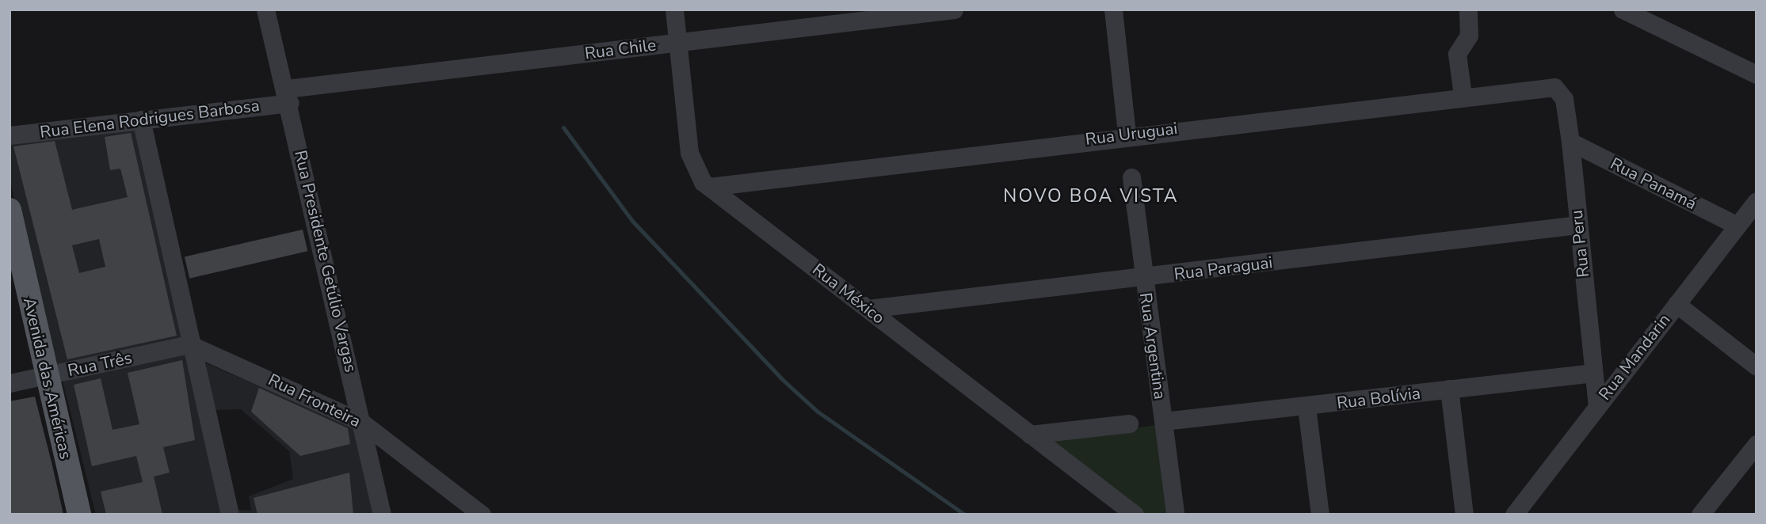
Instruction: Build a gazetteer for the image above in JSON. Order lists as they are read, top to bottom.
{
  "streets": {
    "main road": ["Avenida das Américas"],
    "street": [
      "Rua Chile",
      "Rua Elena Rodrigues Barbosa",
      "Rua Uruguai",
      "Rua Panamá",
      "Rua Peru",
      "Rua Presidente Getúlio Vargas",
      "Rua Paraguai",
      "Rua México",
      "Rua Argentina",
      "Rua Mandarin",
      "Rua Três",
      "Rua Bolívia",
      "Rua Fronteira"
    ]
  },
  "crossings": [
    ["Rua Chile", "Rua Elena Rodrigues Barbosa"],
    ["Rua Chile", "Rua Presidente Getúlio Vargas"],
    ["Rua Chile", "Rua México"],
    ["Rua Elena Rodrigues Barbosa", "Rua Presidente Getúlio Vargas"],
    ["Rua Uruguai", "Rua Peru"],
    ["Rua Uruguai", "Rua México"],
    ["Rua Panamá", "Rua Peru"],
    ["Rua Panamá", "Rua Mandarin"],
    ["Rua Peru", "Rua Paraguai"],
    ["Rua Peru", "Rua Mandarin"],
    ["Rua Peru", "Rua Bolívia"],
    ["Rua Presidente Getúlio Vargas", "Rua Fronteira"],
    ["Rua Paraguai", "Rua México"],
    ["Rua Paraguai", "Rua Argentina"],
    ["Rua Argentina", "Rua Bolívia"],
    ["Rua Três", "Avenida das Américas"],
    ["Rua Três", "Rua Fronteira"]
  ],
  "districts": ["NOVO BOA VISTA"]
}
